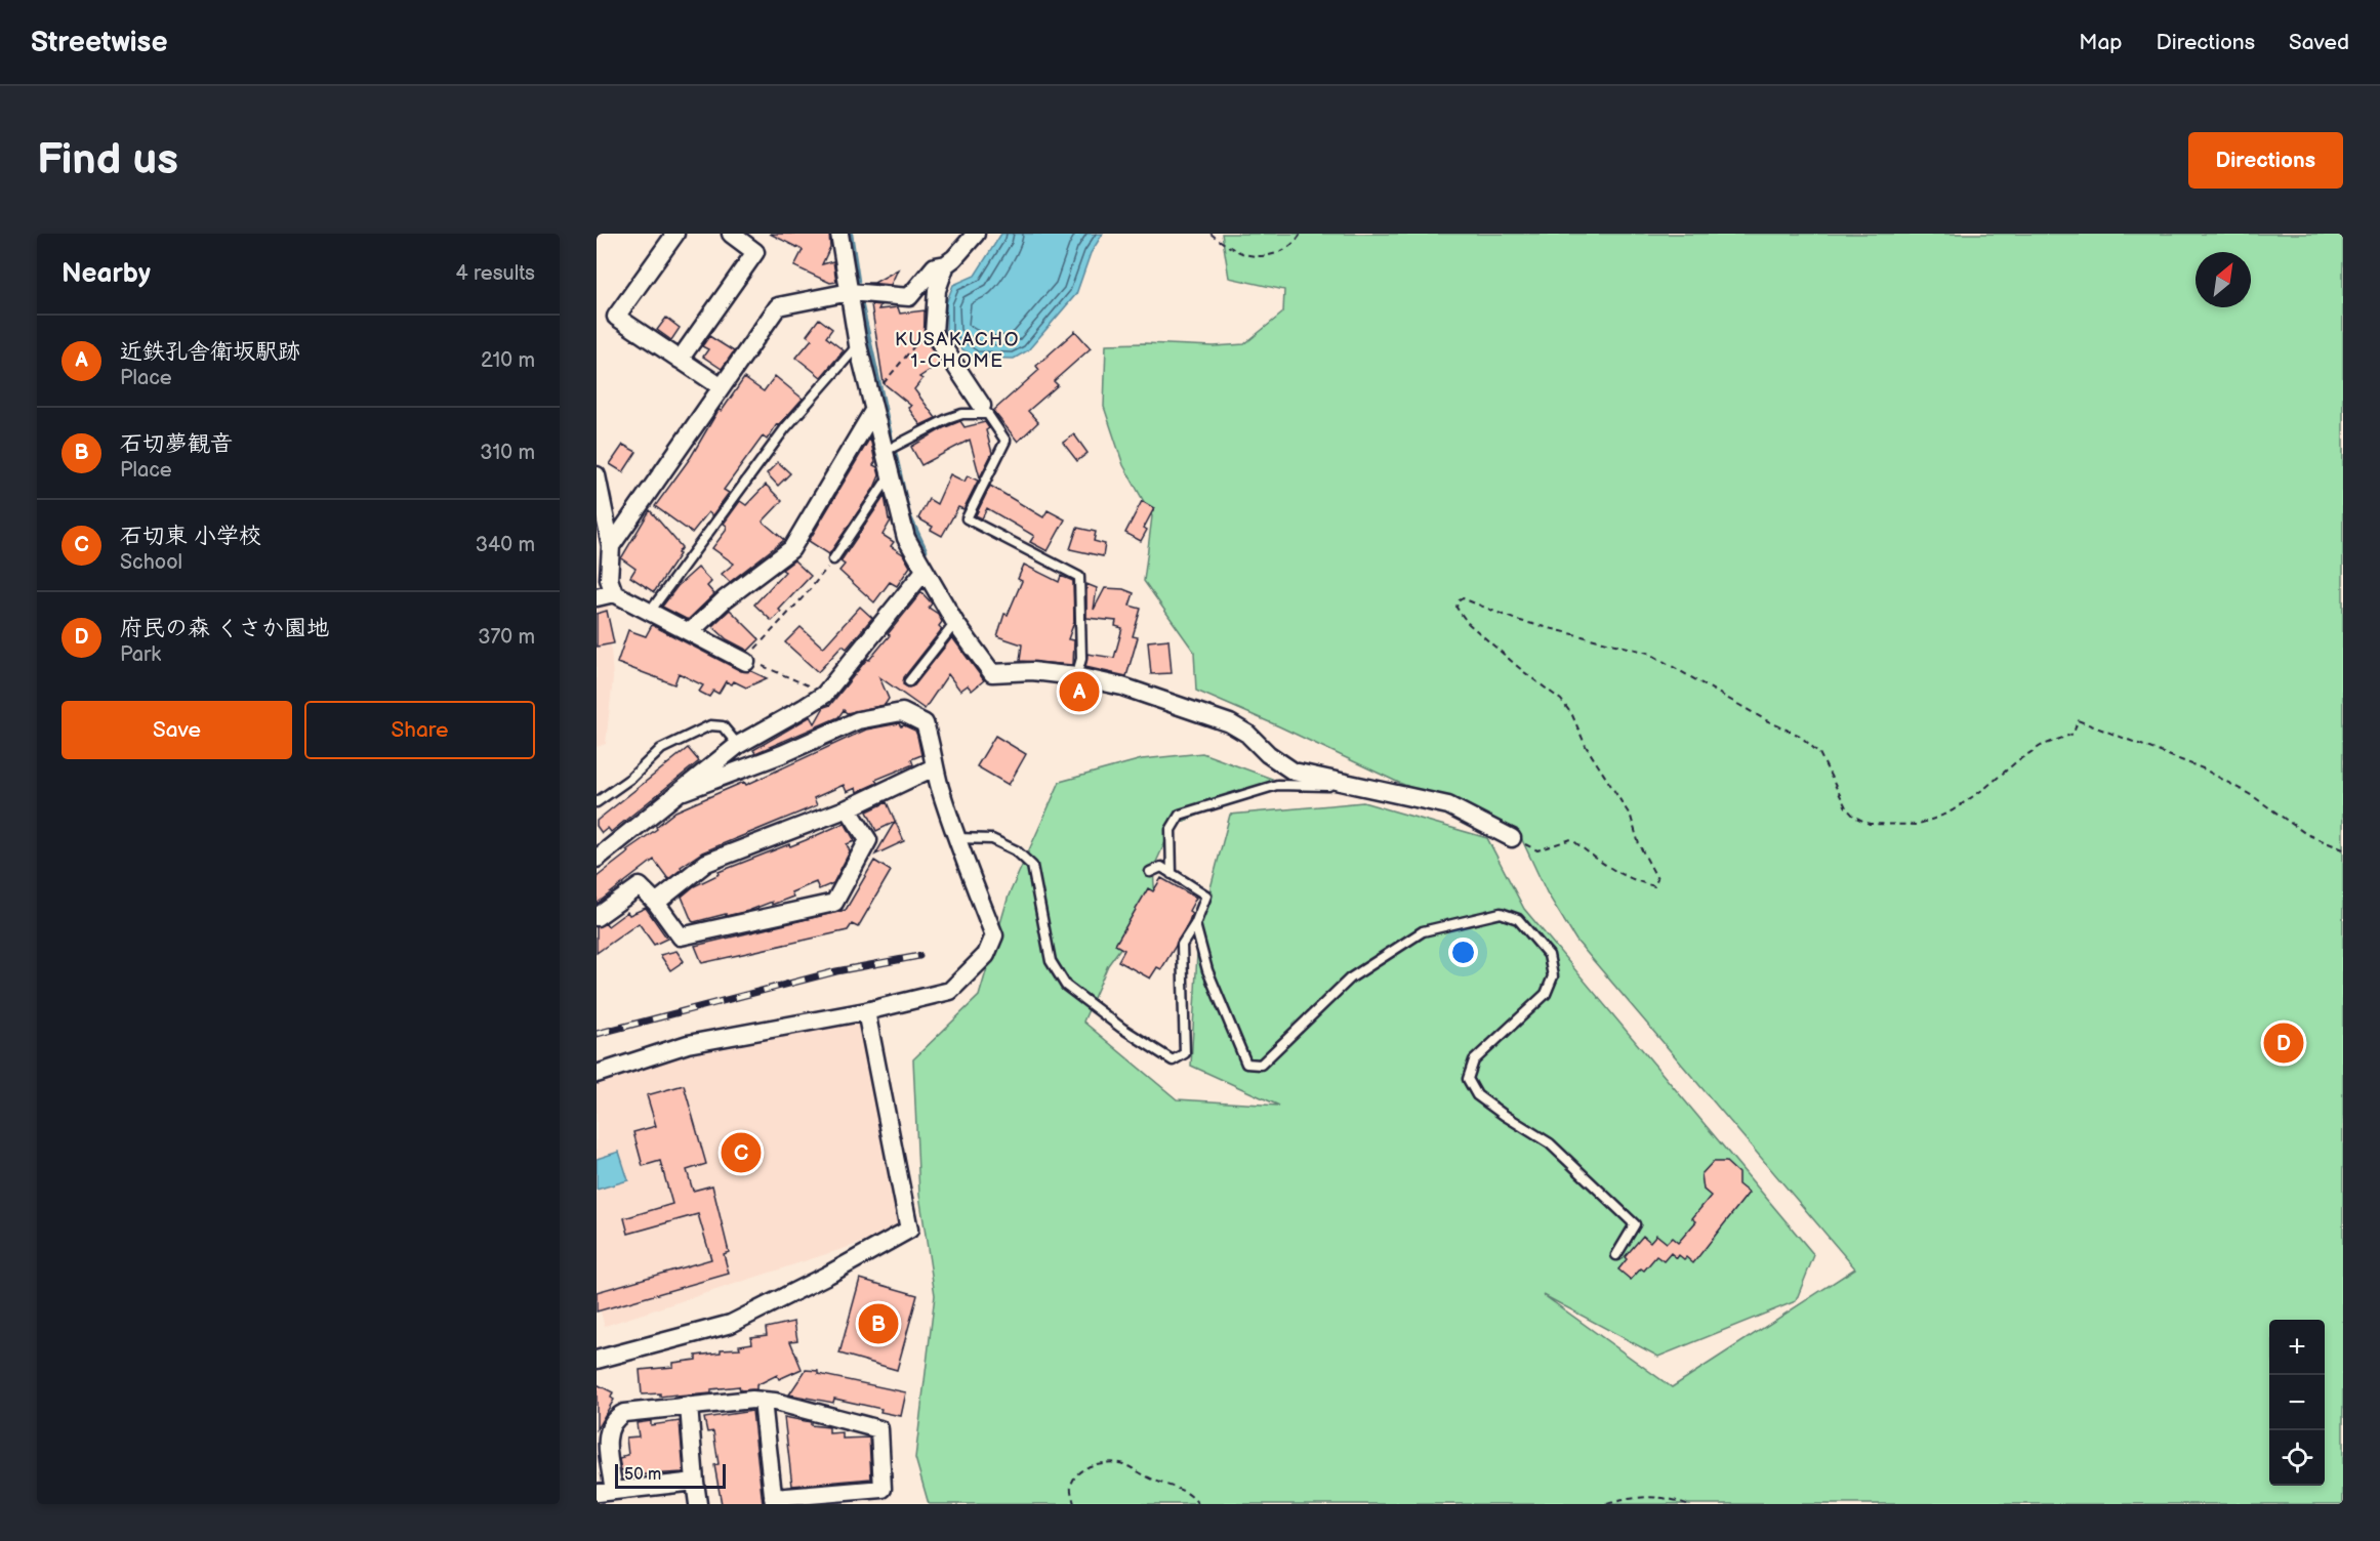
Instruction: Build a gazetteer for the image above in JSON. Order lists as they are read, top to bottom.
{
  "districts": ["KUSAKACHO 1-CHOME"],
  "scale_bar": "50 m",
  "north": "top right",
  "page": {
    "header": "Streetwise",
    "nav": ["Map", "Directions", "Saved"],
    "buttons": [
      "Directions",
      ["Save", "Share"]
    ],
    "title": "Find us",
    "heading": ["Nearby", "4 results"],
    "list": [
      {
        "mark": "A",
        "name": "近鉄孔舎衛坂駅跡",
        "note": "Place",
        "value": "210 m"
      },
      {
        "mark": "B",
        "name": "石切夢観音",
        "note": "Place",
        "value": "310 m"
      },
      {
        "mark": "C",
        "name": "石切東 小学校",
        "note": "School",
        "value": "340 m"
      },
      {
        "mark": "D",
        "name": "府民の森 くさか園地",
        "note": "Park",
        "value": "370 m"
      }
    ],
    "pins": [
      "A",
      "D",
      "C",
      "B"
    ],
    "map_buttons": ["+", "−"],
    "scale": "50 m"
  }
}
